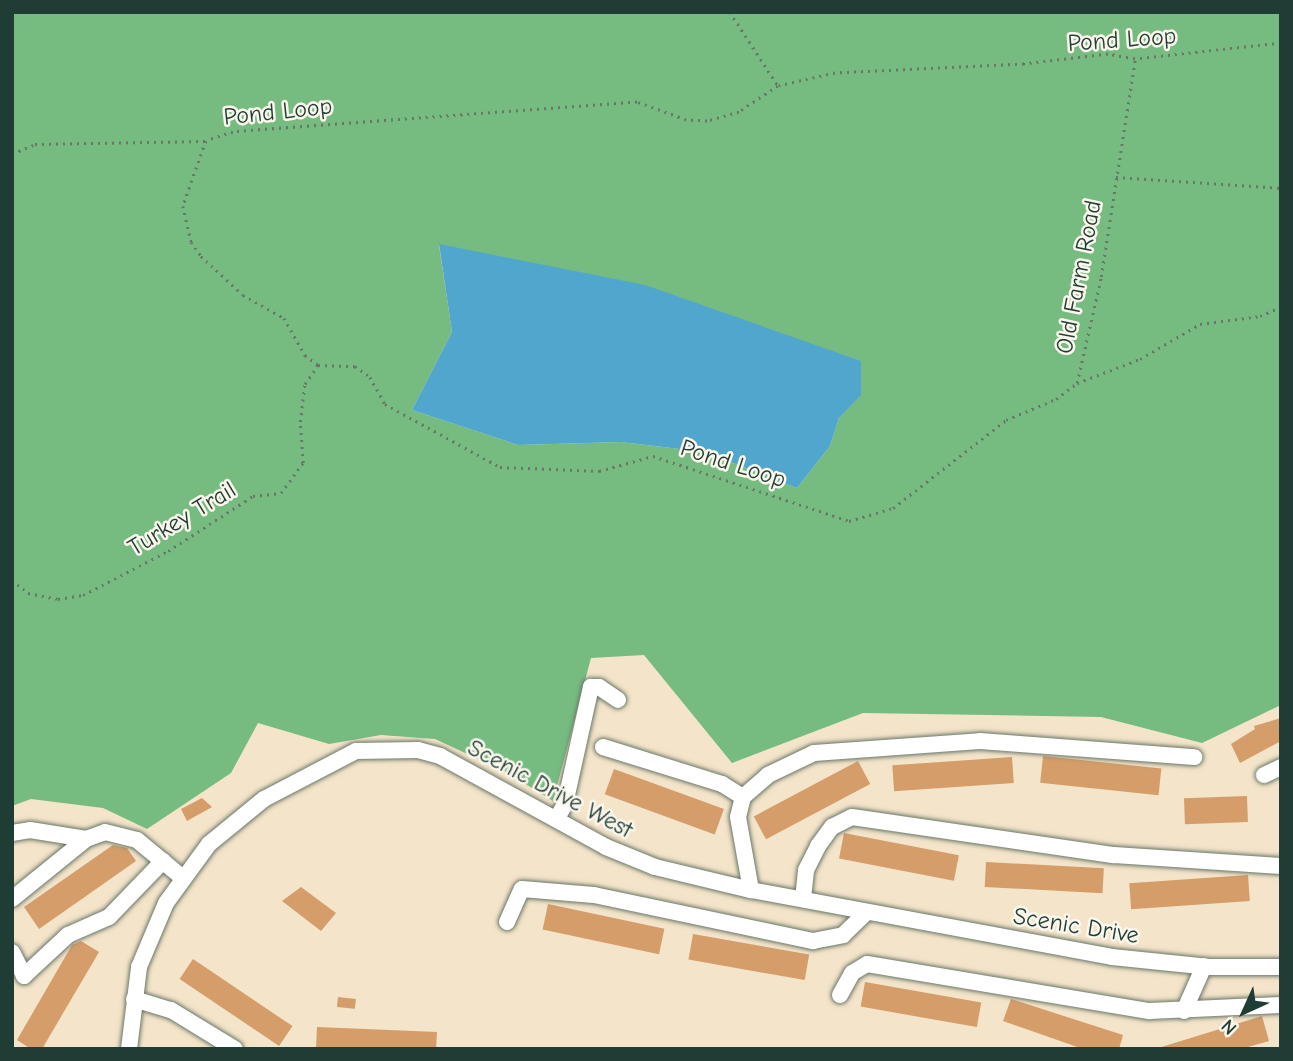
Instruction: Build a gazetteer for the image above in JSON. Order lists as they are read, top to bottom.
{
  "streets": {
    "street": ["Scenic Drive West", "Scenic Drive"],
    "path": ["Pond Loop", "Old Farm Road", "Turkey Trail"]
  },
  "crossings": [
    ["Pond Loop", "Old Farm Road"],
    ["Pond Loop", "Turkey Trail"],
    ["Scenic Drive West", "Scenic Drive"]
  ],
  "north": "bottom left"
}
